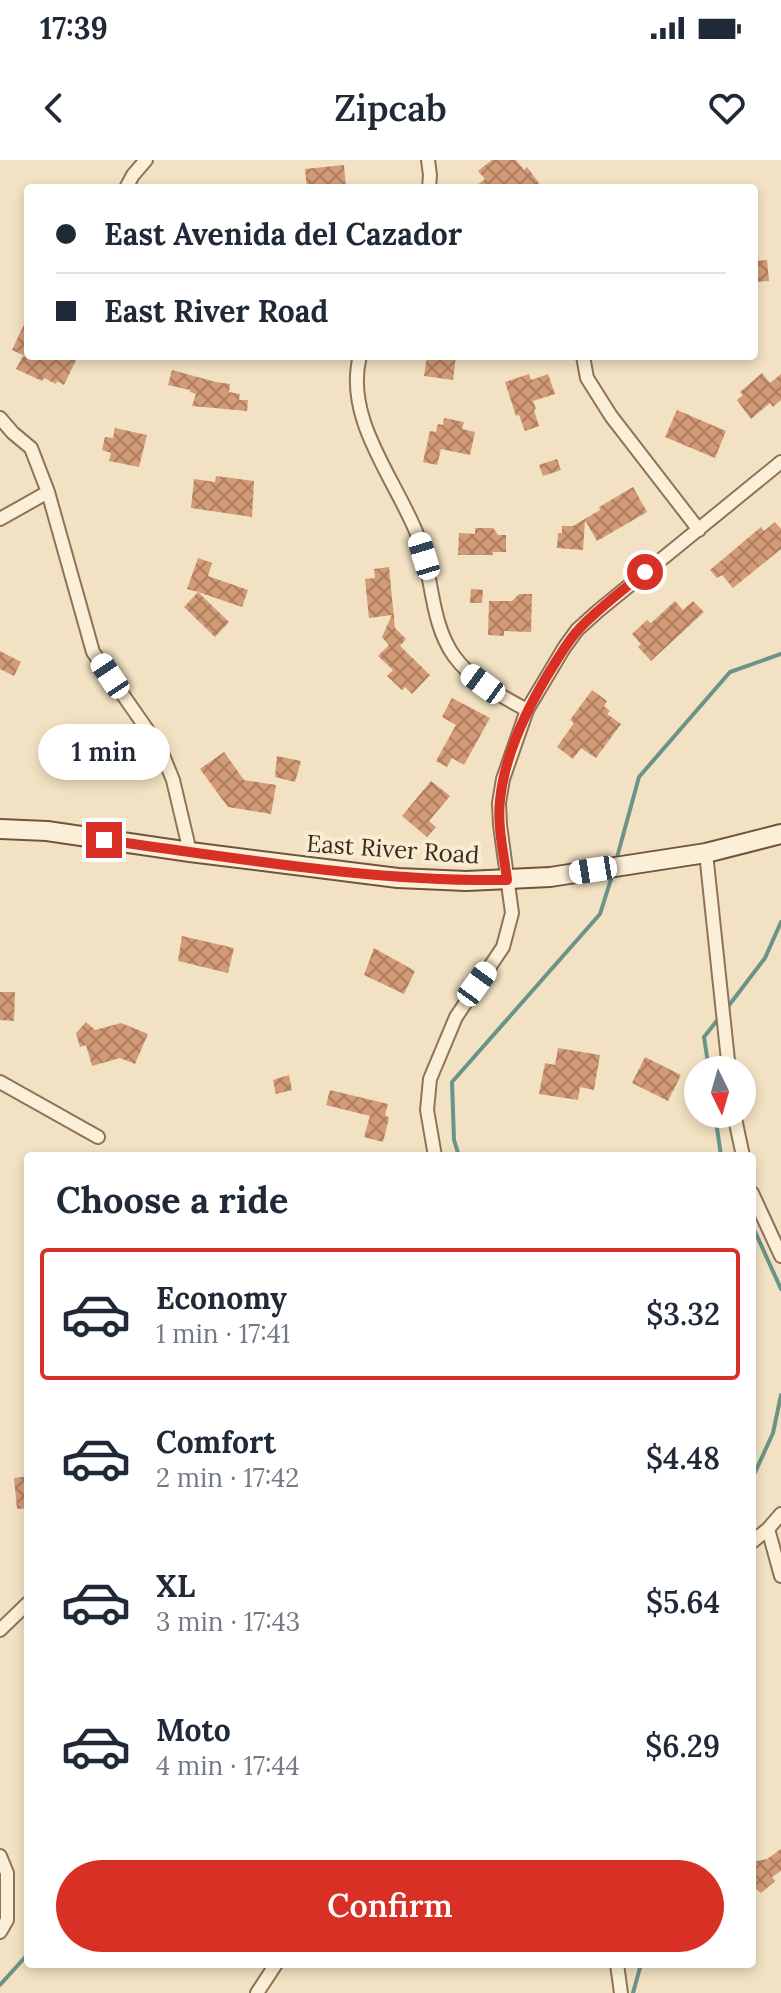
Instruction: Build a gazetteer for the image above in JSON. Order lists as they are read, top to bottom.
{
  "streets": {
    "street": ["East River Road"]
  },
  "north": "bottom",
  "page": {
    "status": "17:39",
    "header": "Zipcab",
    "banner": ["East Avenida del Cazador", "East River Road"],
    "bubble": "1 min",
    "heading": "Choose a ride",
    "list": [
      {
        "name": "Economy",
        "note": "1 min · 17:41",
        "value": "$3.32"
      },
      {
        "name": "Comfort",
        "note": "2 min · 17:42",
        "value": "$4.48"
      },
      {
        "name": "XL",
        "note": "3 min · 17:43",
        "value": "$5.64"
      },
      {
        "name": "Moto",
        "note": "4 min · 17:44",
        "value": "$6.29"
      }
    ],
    "buttons": "Confirm"
  }
}
